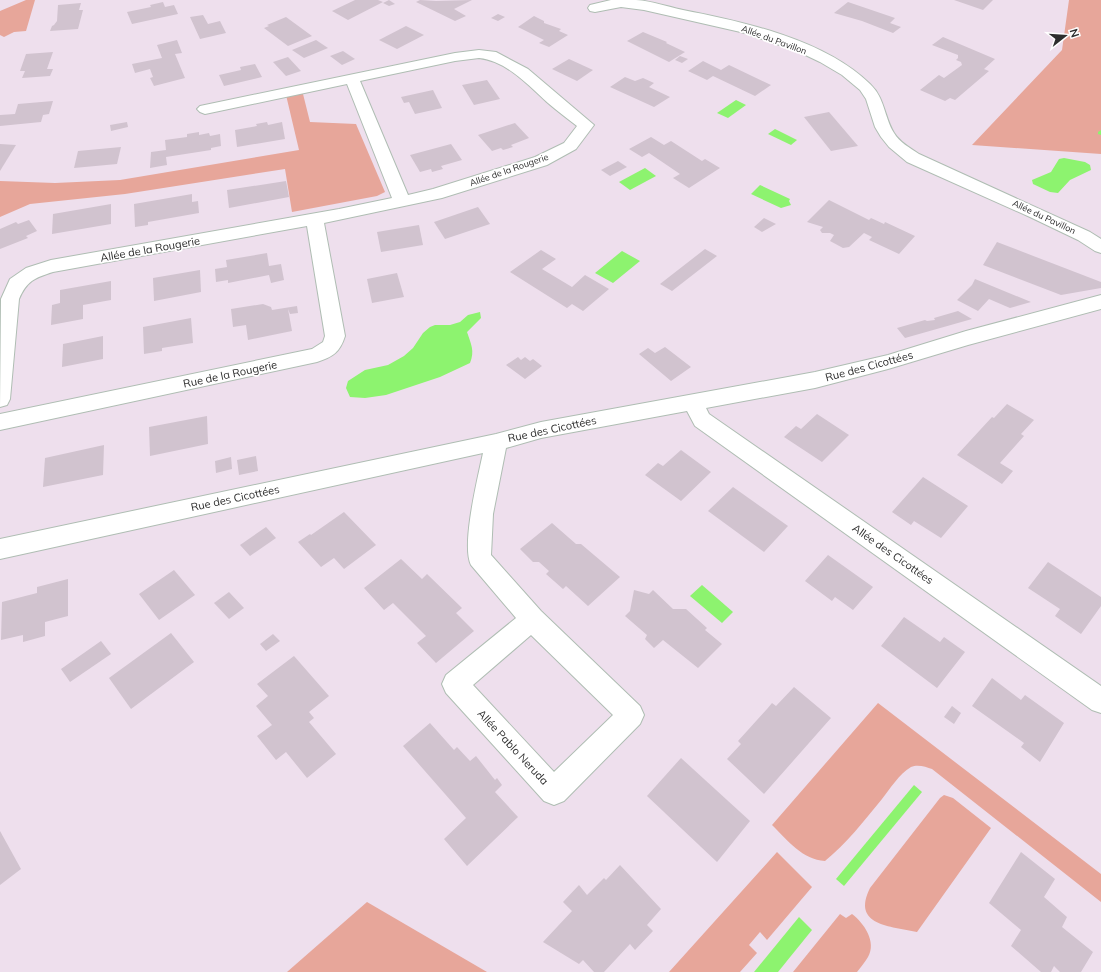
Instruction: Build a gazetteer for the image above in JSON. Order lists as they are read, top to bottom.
{
  "streets": {
    "street": [
      "Allée du Pavillon",
      "Allée de la Rougerie",
      "Rue des Cicottées",
      "Rue de la Rougerie",
      "Allée des Cicottées",
      "Allée Pablo Neruda"
    ]
  },
  "crossings": [
    ["Allée de la Rougerie", "Rue de la Rougerie"],
    ["Rue des Cicottées", "Allée des Cicottées"],
    ["Rue des Cicottées", "Allée Pablo Neruda"]
  ],
  "north": "right"
}
